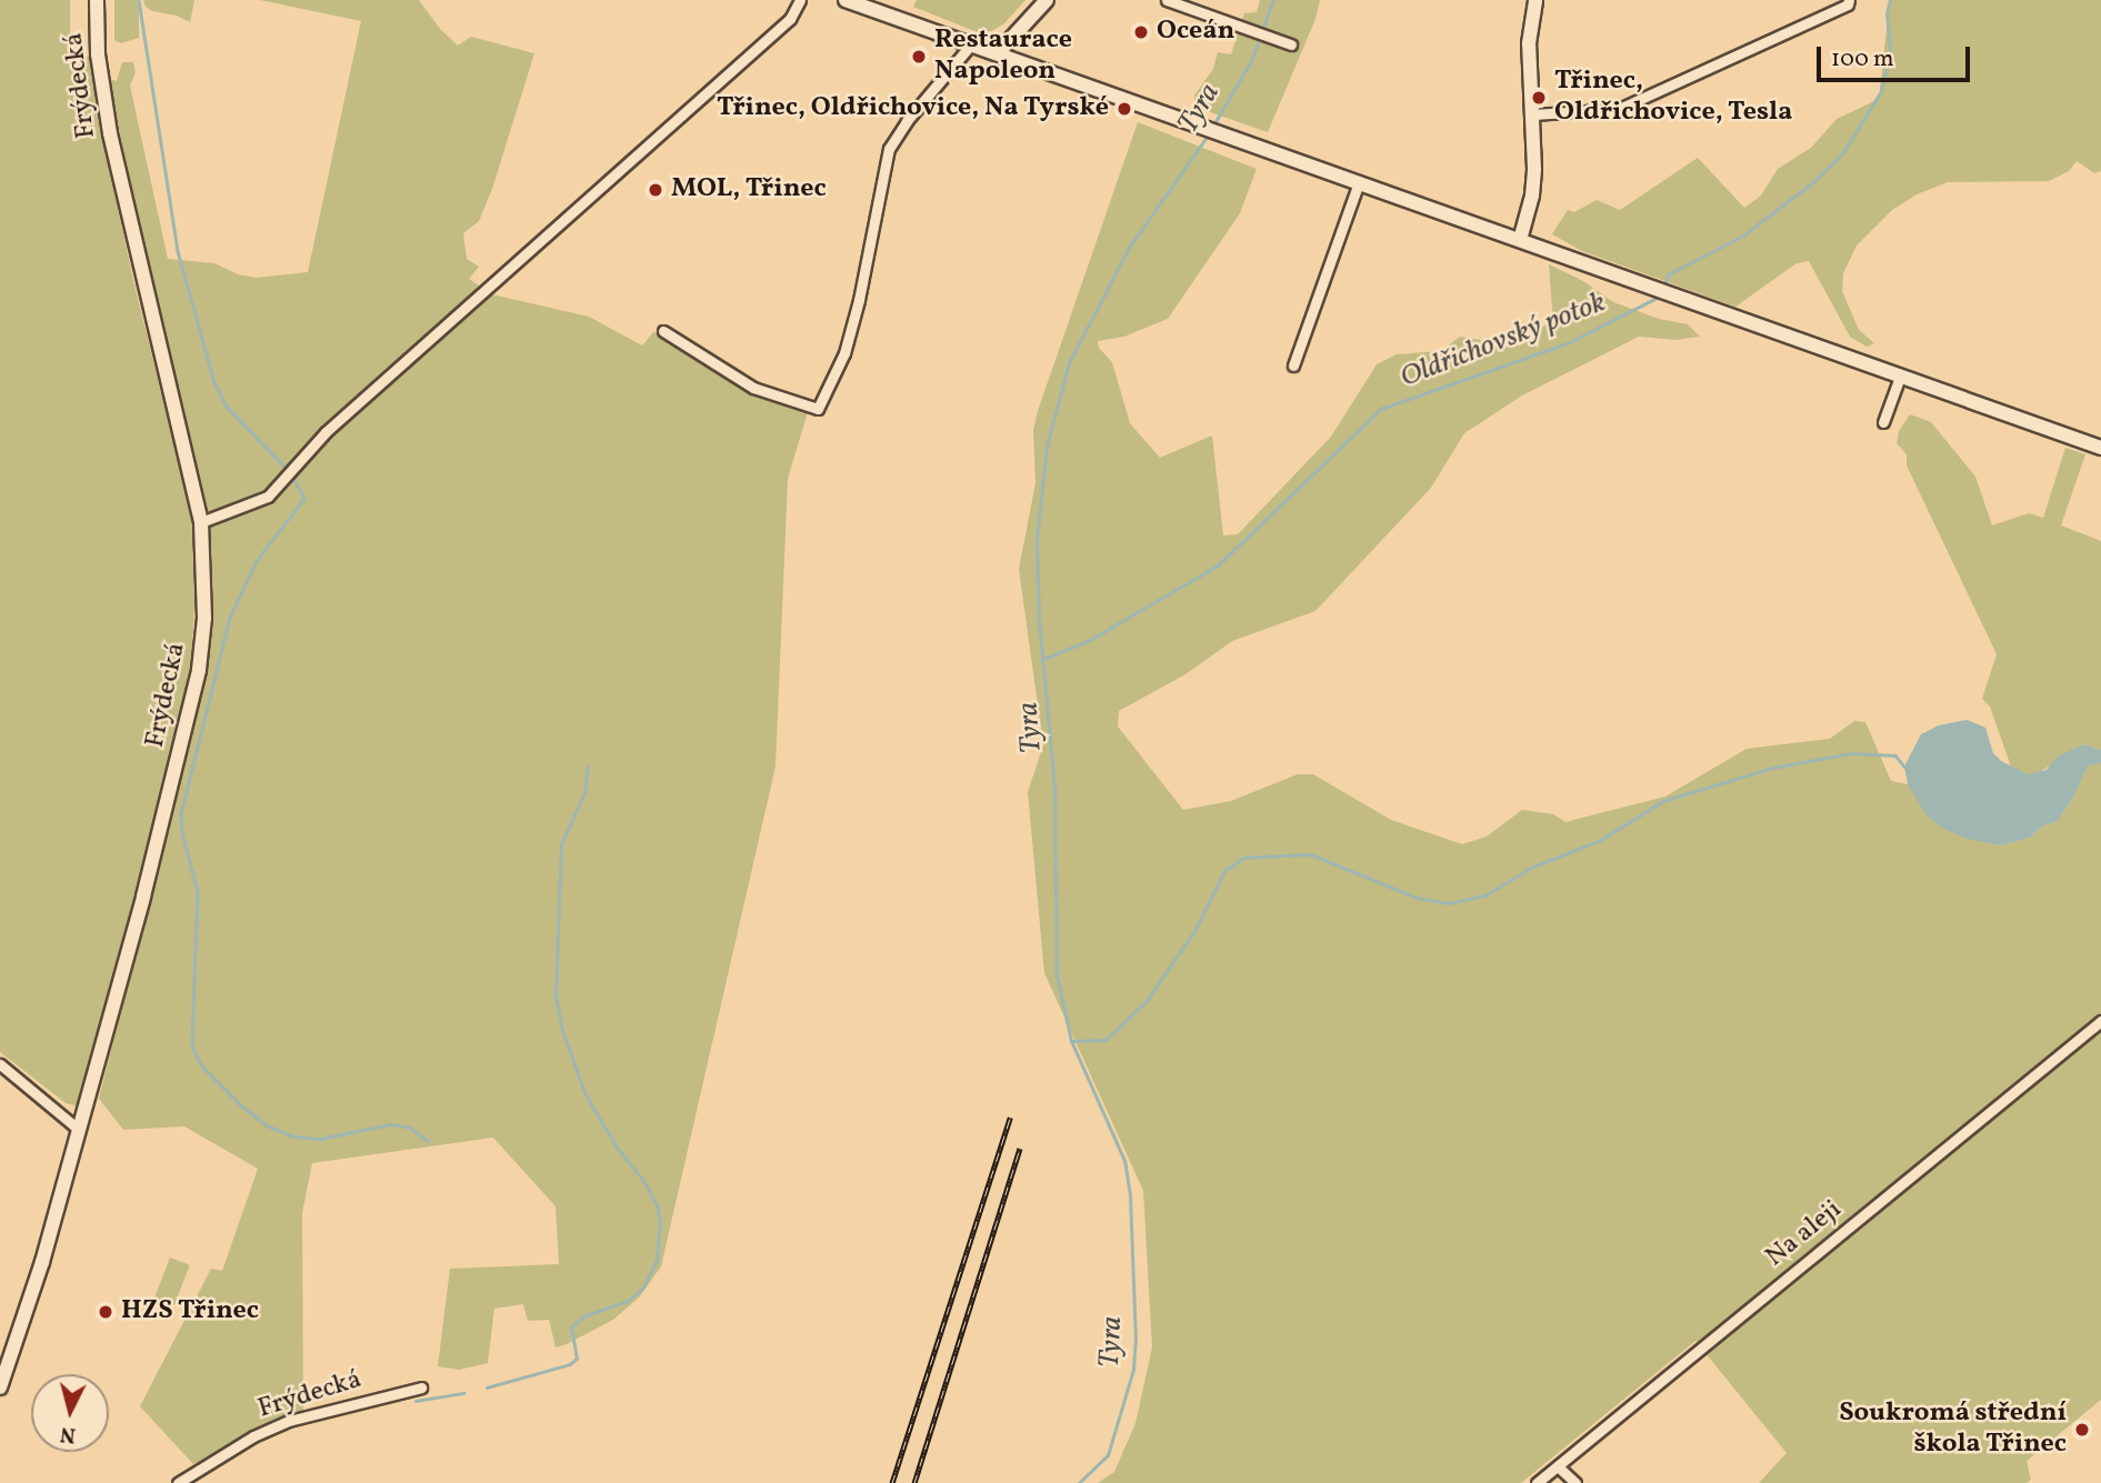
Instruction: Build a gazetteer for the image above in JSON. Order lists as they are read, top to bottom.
{
  "streets": {
    "main road": ["Frýdecká"],
    "street": ["Na aleji"]
  },
  "water": ["Tyra", "Oldřichovský potok"],
  "places": [
    "Oceán",
    "Restaurace Napoleon",
    "Třinec, Oldřichovice, Tesla",
    "Třinec, Oldřichovice, Na Tyrské",
    "MOL, Třinec",
    "HZS Třinec",
    "Soukromá střední škola Třinec"
  ],
  "scale_bar": "100 m",
  "north": "bottom"
}
